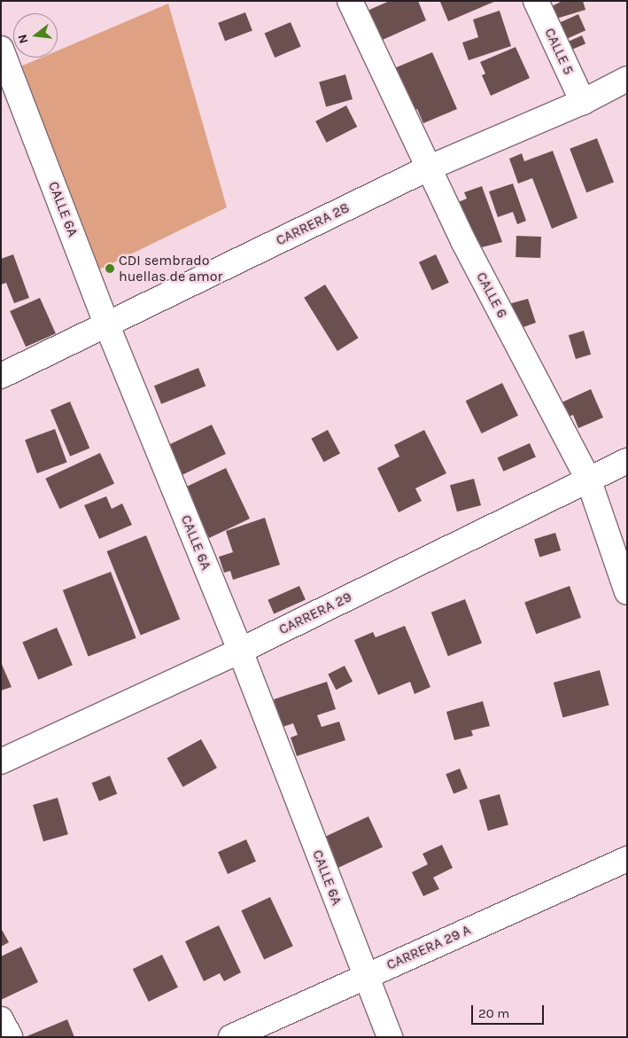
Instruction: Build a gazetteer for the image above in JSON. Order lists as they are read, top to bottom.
{
  "streets": {
    "street": [
      "CALLE 5",
      "CALLE 6A",
      "CARRERA 28",
      "CALLE 6",
      "CARRERA 29",
      "CARRERA 29 A"
    ]
  },
  "crossings": [
    ["CALLE 5", "CARRERA 28"],
    ["CALLE 6A", "CARRERA 28"],
    ["CALLE 6A", "CARRERA 29"],
    ["CALLE 6A", "CARRERA 29 A"],
    ["CARRERA 28", "CALLE 6"],
    ["CALLE 6", "CARRERA 29"]
  ],
  "places": ["CDI sembrado huellas de amor"],
  "scale_bar": "20 m",
  "north": "left"
}
